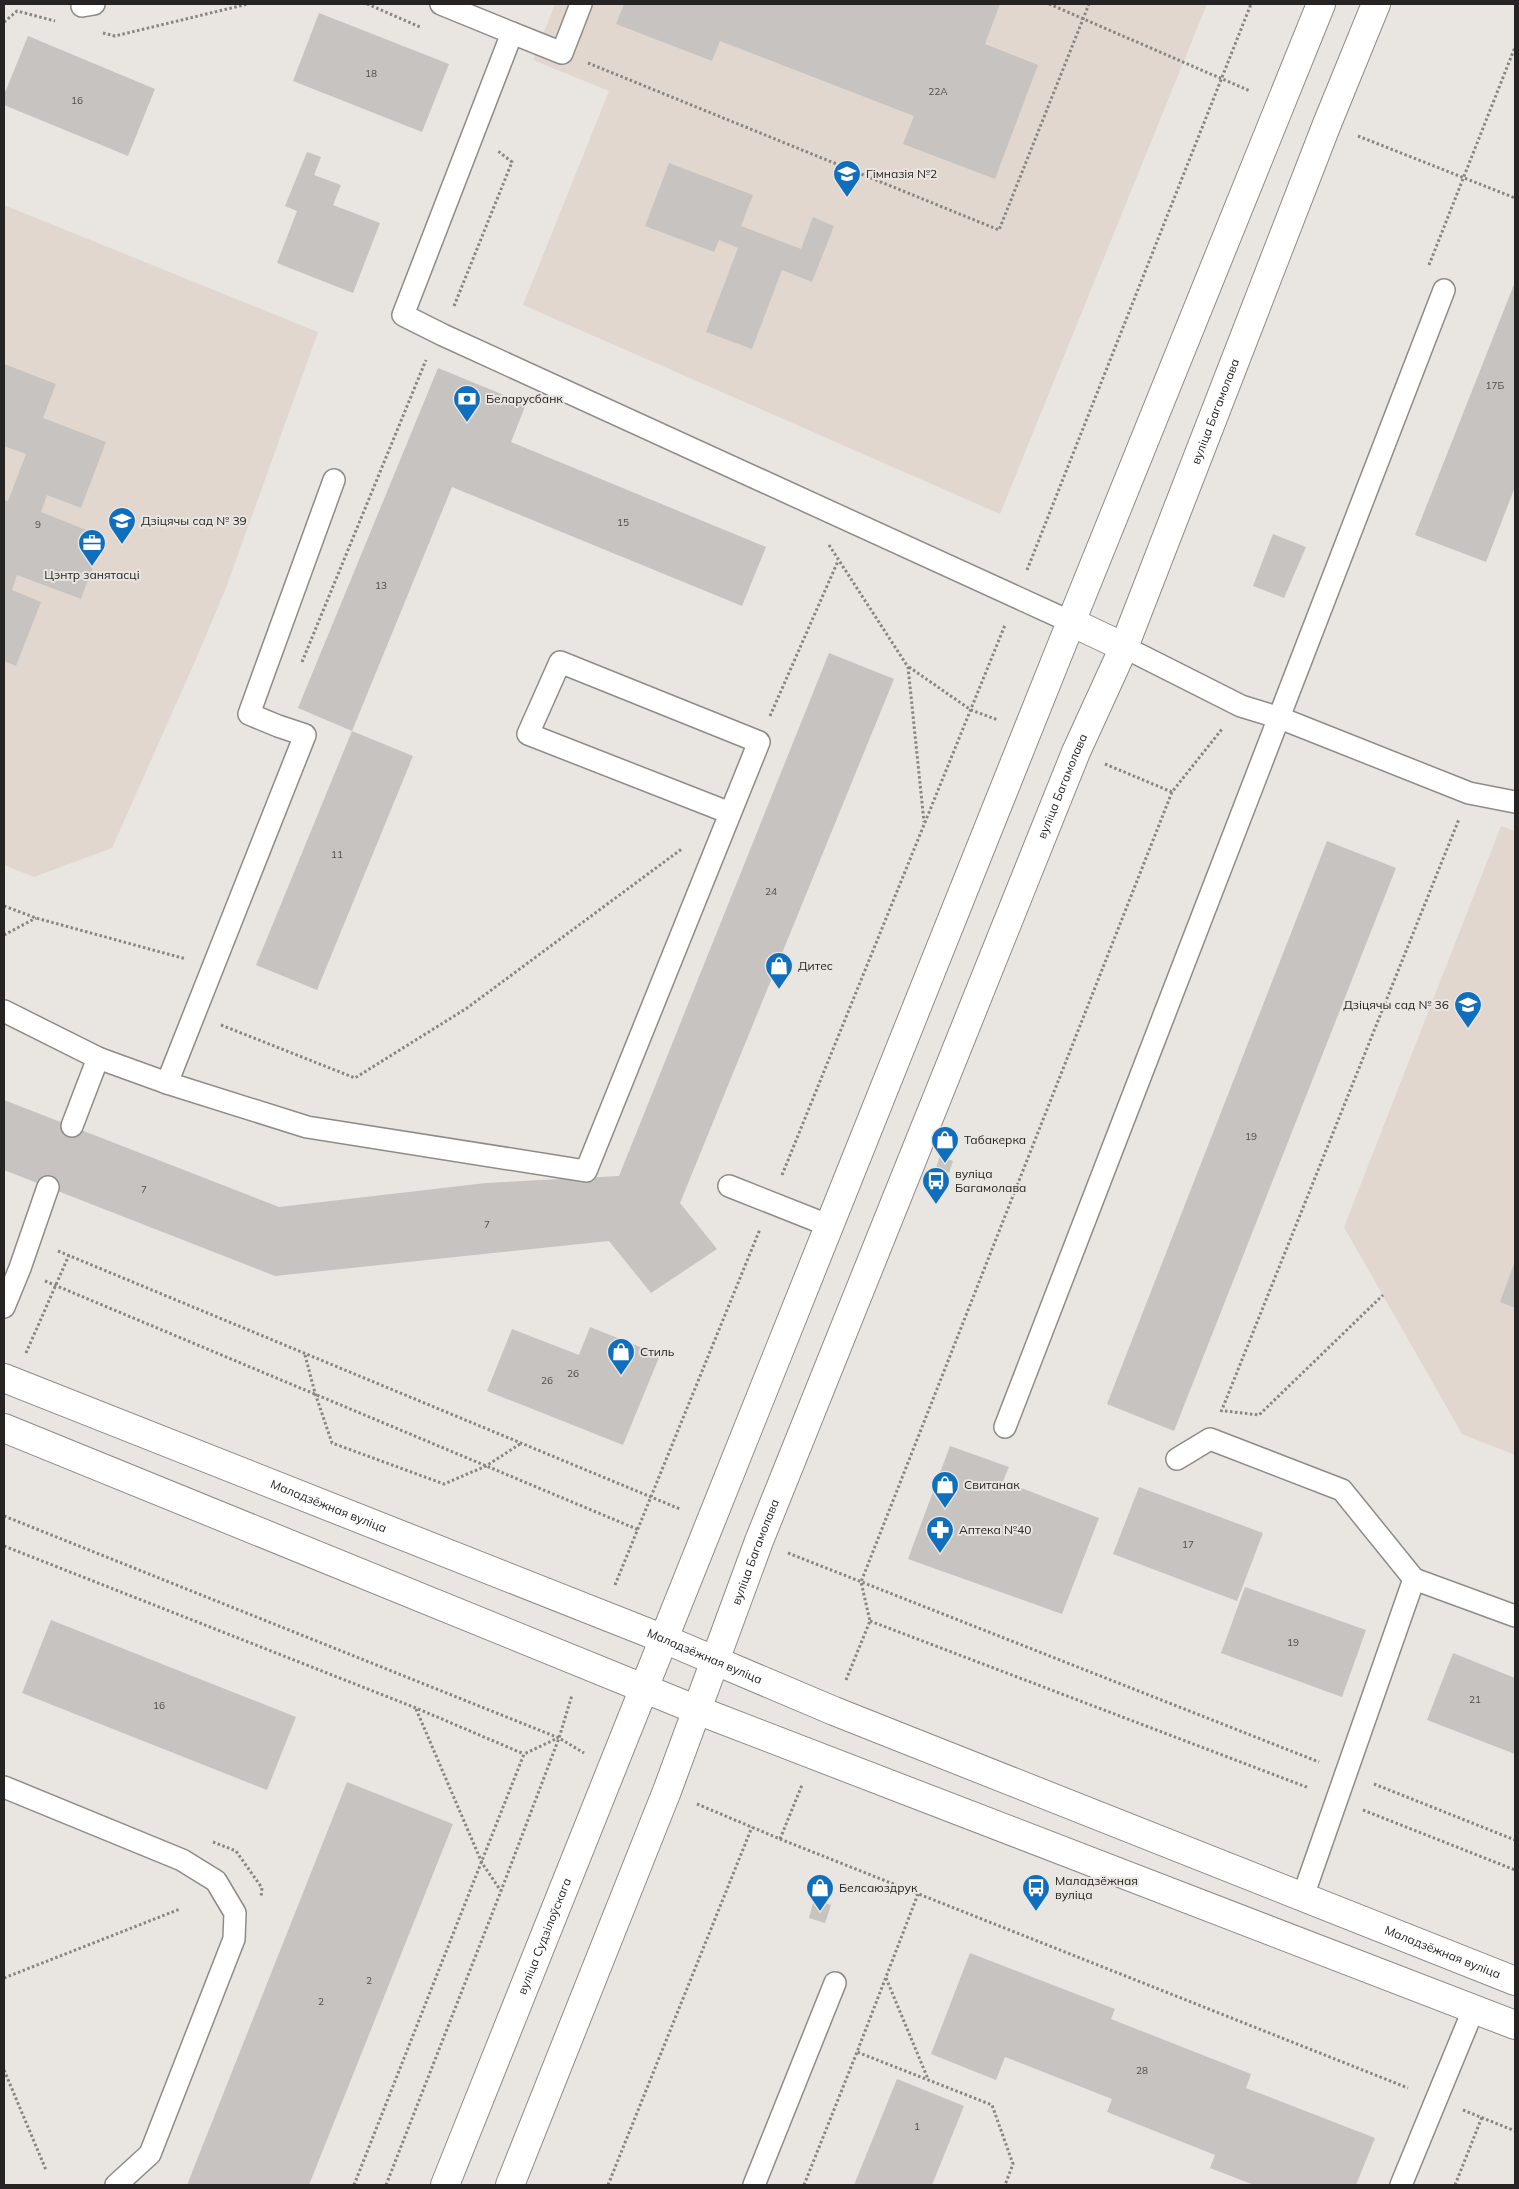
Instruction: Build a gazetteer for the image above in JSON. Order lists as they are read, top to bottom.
{
  "streets": {
    "main road": ["вуліца Багамолава", "Маладзёжная вуліца", "вуліца Судзілоўскага"]
  },
  "crossings": [
    ["вуліца Багамолава", "Маладзёжная вуліца"]
  ],
  "places": {
    "school or university": ["Гімназія №2", "Дзіцячы сад № 39", "Дзіцячы сад № 36"],
    "bank": ["Беларусбанк"],
    "office": ["Цэнтр занятасці"],
    "shop": [
      "Дитес",
      "Табакерка",
      "Стиль",
      "Свитанак",
      "Белсаюздрук"
    ],
    "bus stop": ["вуліца Багамолава", "Маладзёжная вуліца"],
    "pharmacy": ["Аптека №40"]
  },
  "house_numbers": [
    "18",
    "22А",
    "16",
    "17Б",
    "15",
    "9",
    "13",
    "11",
    "24",
    "19",
    "7",
    "7",
    "26",
    "26",
    "17",
    "19",
    "21",
    "16",
    "2",
    "2",
    "28",
    "1"
  ]
}
